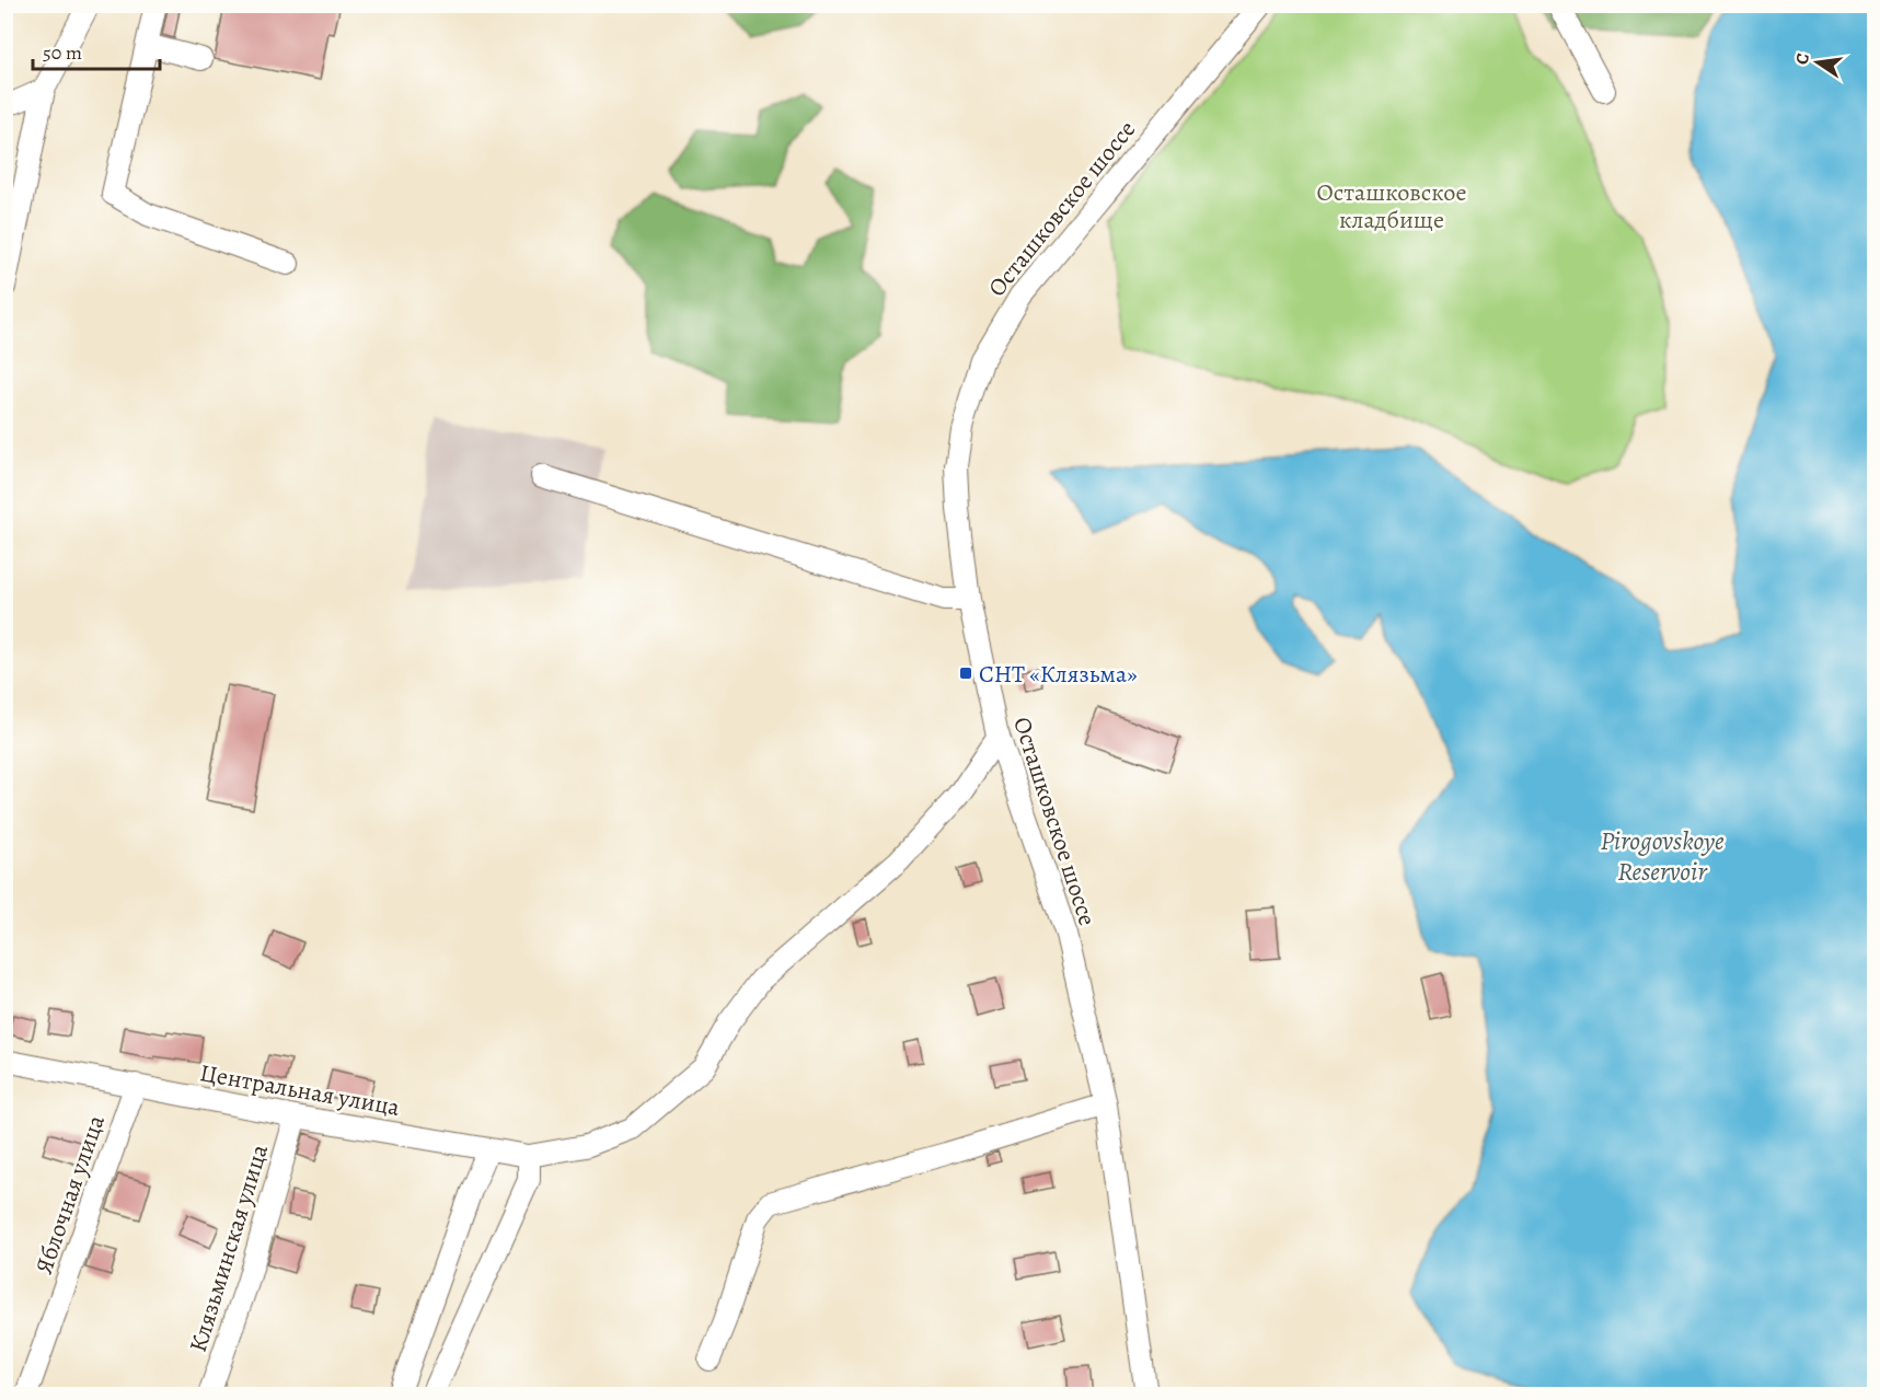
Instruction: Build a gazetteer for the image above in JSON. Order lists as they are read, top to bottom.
{
  "streets": {
    "street": [
      "Осташковское шоссе",
      "Центральная улица",
      "Яблочная улица",
      "Клязьминская улица"
    ]
  },
  "crossings": [
    ["Осташковское шоссе", "Центральная улица"],
    ["Центральная улица", "Яблочная улица"],
    ["Центральная улица", "Клязьминская улица"]
  ],
  "water": ["Pirogovskoye Reservoir"],
  "parks": ["Осташковское кладбище"],
  "places": {
    "transit": ["СНТ «Клязьма»"]
  },
  "scale_bar": "50 m",
  "north": "left"
}
